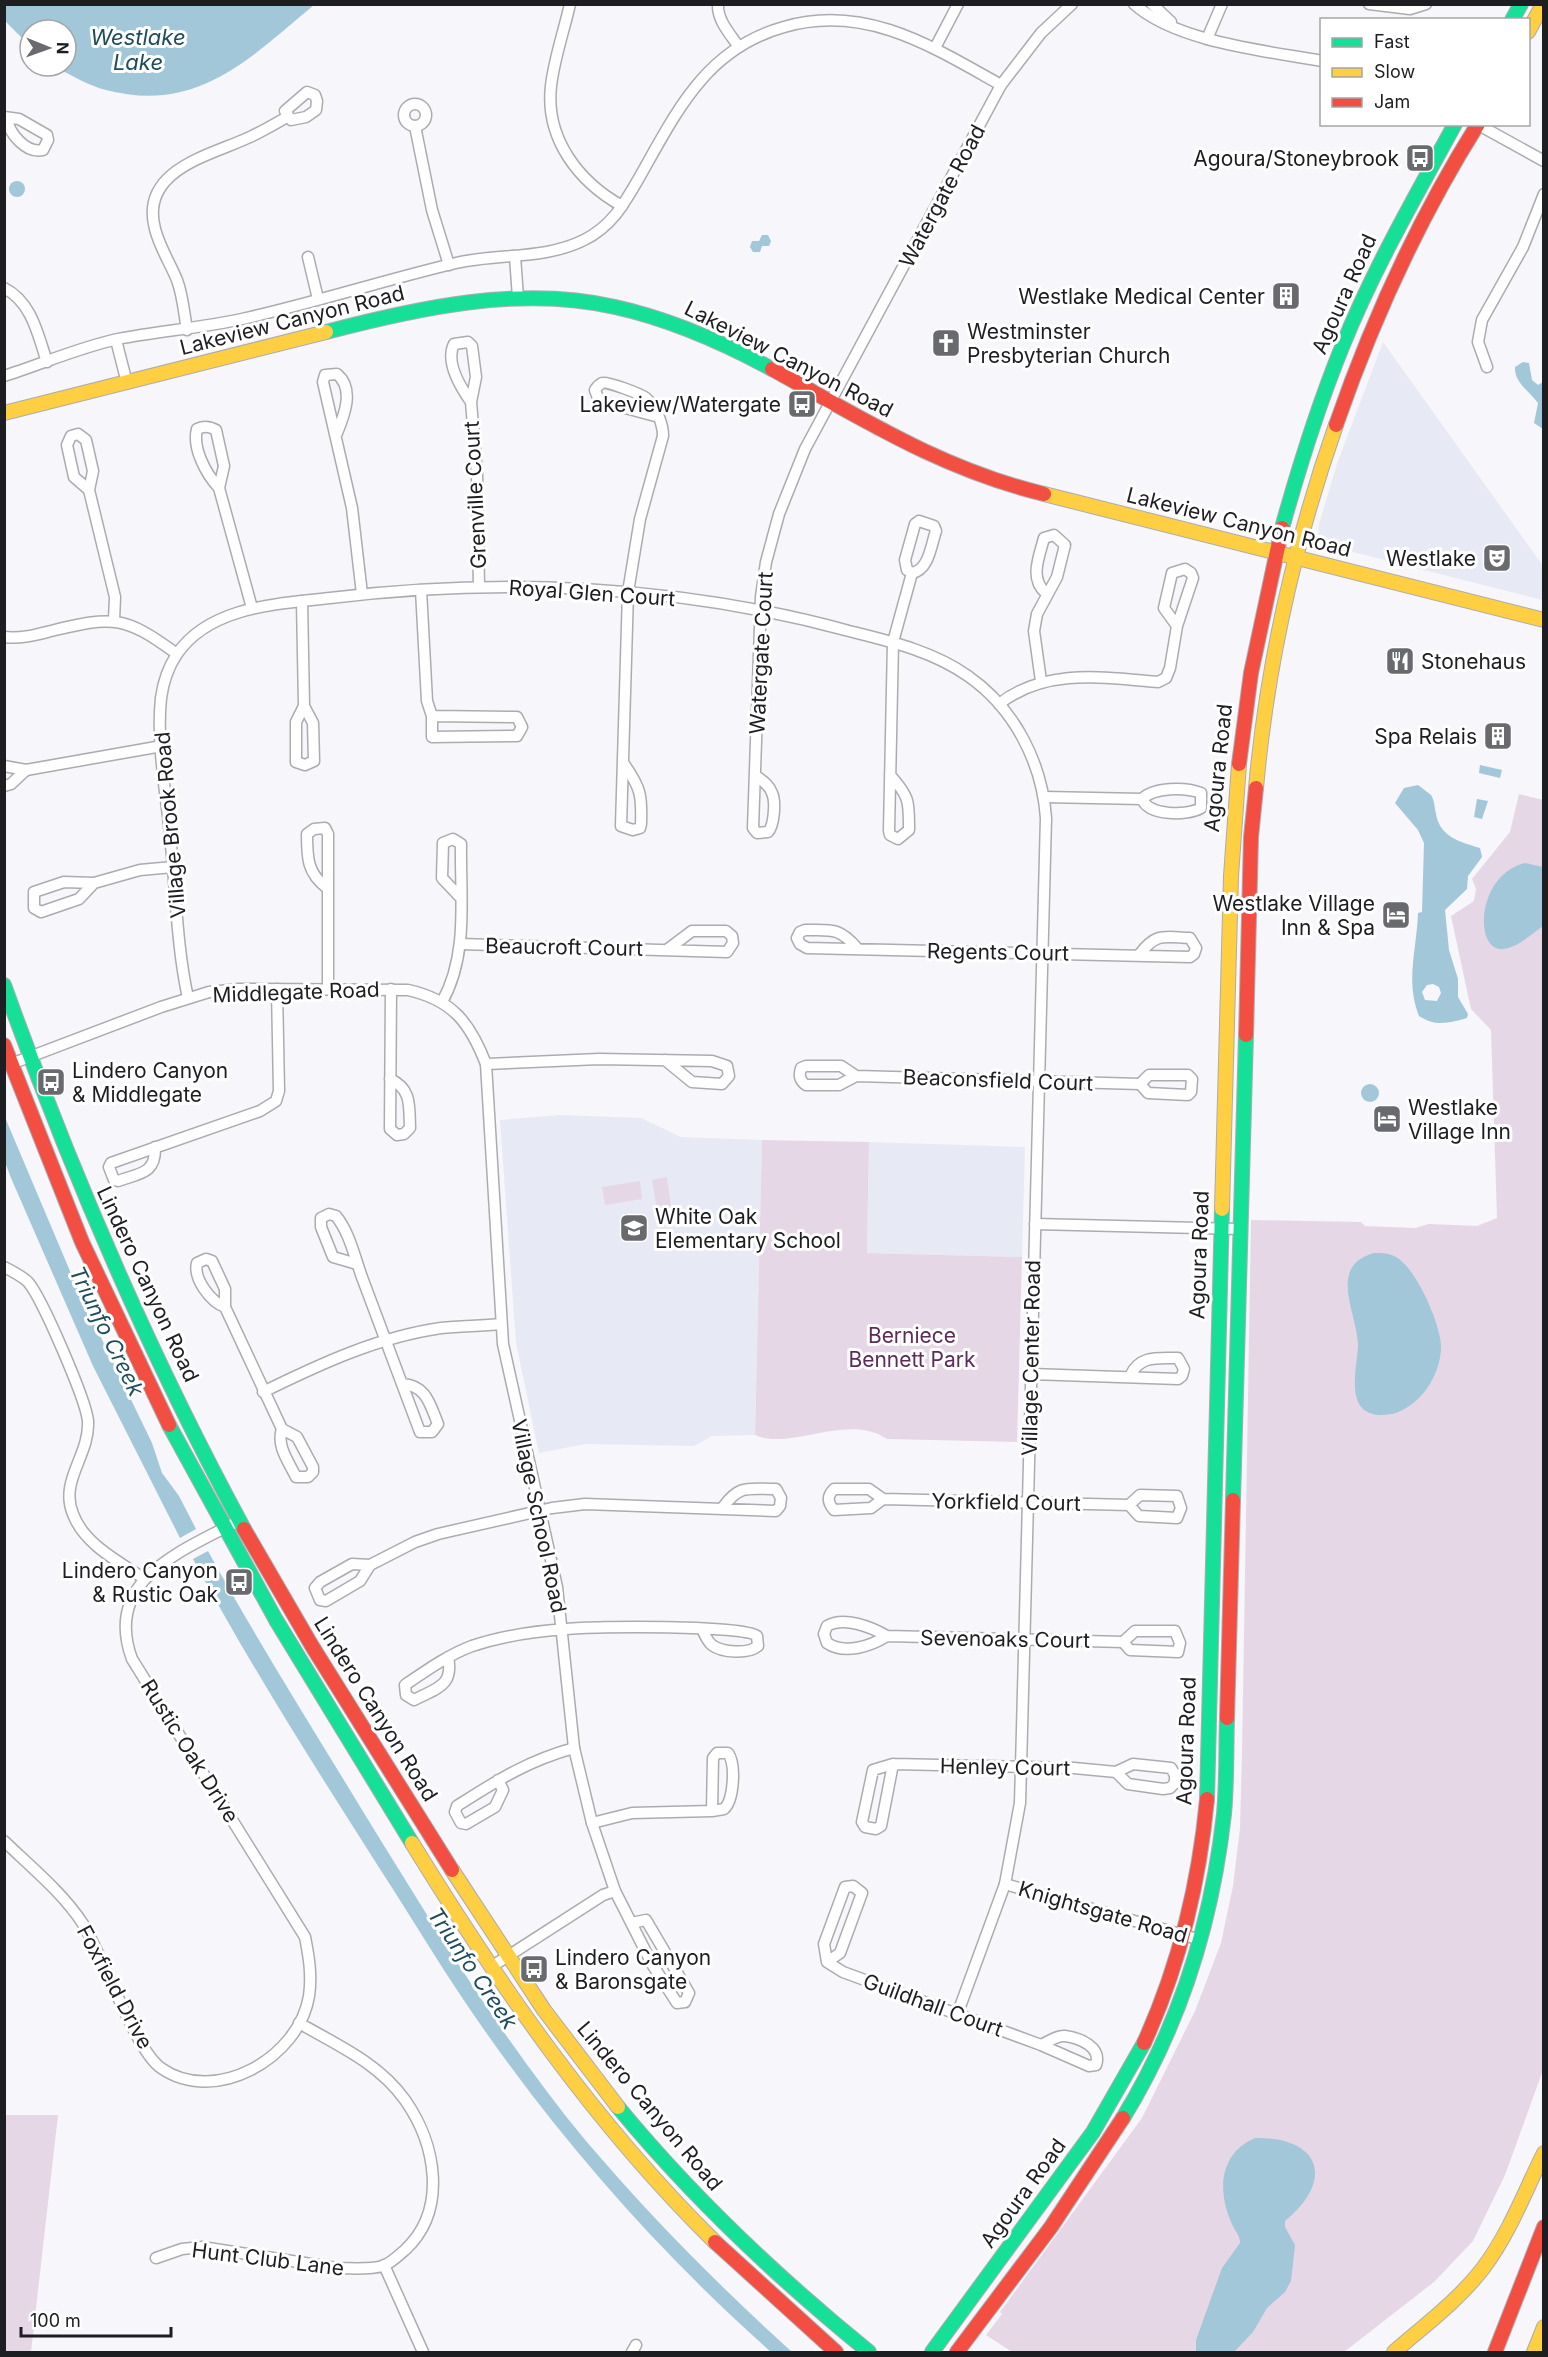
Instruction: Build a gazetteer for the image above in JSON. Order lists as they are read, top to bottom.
{
  "streets": {
    "main road": ["Agoura Road", "Lakeview Canyon Road", "Lindero Canyon Road"],
    "street": [
      "Watergate Road",
      "Grenville Court",
      "Royal Glen Court",
      "Watergate Court",
      "Village Brook Road",
      "Beaucroft Court",
      "Regents Court",
      "Middlegate Road",
      "Beaconsfield Court",
      "Village Center Road",
      "Yorkfield Court",
      "Village School Road",
      "Sevenoaks Court",
      "Rustic Oak Drive",
      "Henley Court",
      "Knightsgate Road",
      "Foxfield Drive",
      "Guildhall Court",
      "Hunt Club Lane"
    ]
  },
  "crossings": [
    ["Watergate Road", "Lakeview Canyon Road"],
    ["Watergate Road", "Watergate Court"],
    ["Agoura Road", "Lakeview Canyon Road"],
    ["Agoura Road", "Knightsgate Road"],
    ["Lakeview Canyon Road", "Watergate Court"],
    ["Grenville Court", "Royal Glen Court"],
    ["Royal Glen Court", "Watergate Court"],
    ["Royal Glen Court", "Village Brook Road"],
    ["Royal Glen Court", "Village Center Road"],
    ["Village Brook Road", "Middlegate Road"],
    ["Regents Court", "Village Center Road"],
    ["Middlegate Road", "Lindero Canyon Road"],
    ["Middlegate Road", "Village School Road"],
    ["Beaconsfield Court", "Village Center Road"],
    ["Village Center Road", "Yorkfield Court"],
    ["Village Center Road", "Sevenoaks Court"],
    ["Village Center Road", "Henley Court"],
    ["Village Center Road", "Knightsgate Road"],
    ["Village Center Road", "Guildhall Court"],
    ["Rustic Oak Drive", "Foxfield Drive"]
  ],
  "water": ["Westlake Lake", "Triunfo Creek"],
  "parks": ["Berniece Bennett Park"],
  "places": {
    "bus stop": [
      "Agoura/Stoneybrook",
      "Lakeview/Watergate",
      "Lindero Canyon & Middlegate",
      "Lindero Canyon & Rustic Oak",
      "Lindero Canyon & Baronsgate"
    ],
    "building": ["Westlake Medical Center", "Spa Relais"],
    "church": ["Westminster Presbyterian Church"],
    "theatre": ["Westlake"],
    "restaurant": ["Stonehaus"],
    "hotel": ["Westlake Village Inn & Spa", "Westlake Village Inn"],
    "school or university": ["White Oak Elementary School"]
  },
  "legend": ["Fast", "Slow", "Jam"],
  "scale_bar": "100 m",
  "north": "right"
}
